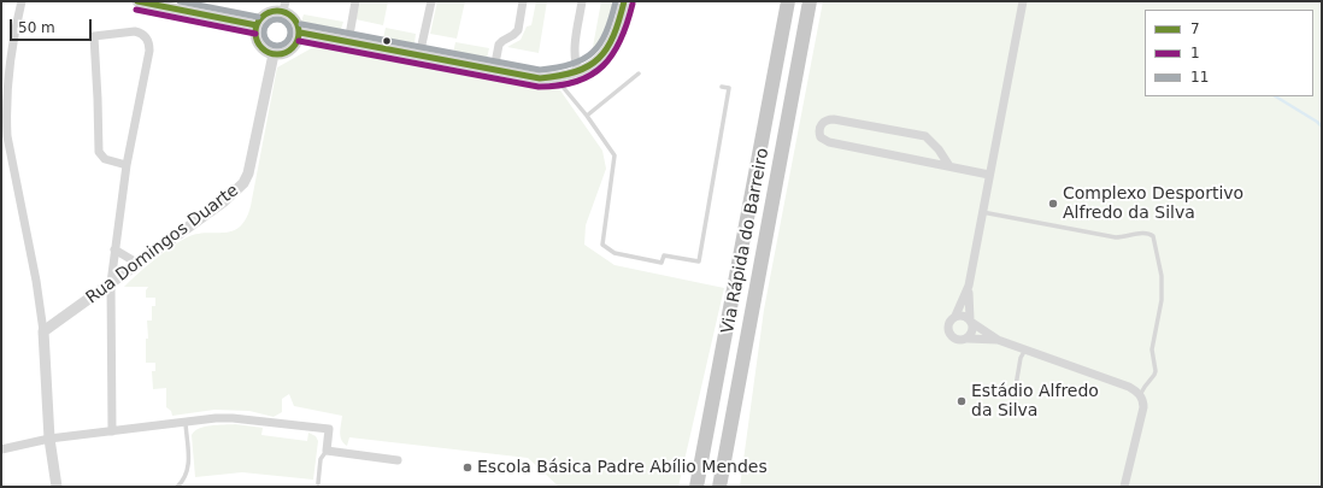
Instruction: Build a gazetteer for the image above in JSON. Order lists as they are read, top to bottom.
{
  "streets": {
    "highway": ["Via Rápida do Barreiro"],
    "street": ["Rua Domingos Duarte"]
  },
  "places": ["Complexo Desportivo Alfredo da Silva", "Estádio Alfredo da Silva", "Escola Básica Padre Abílio Mendes"],
  "lines": ["transit line 7", "transit line 11", "transit line 1"],
  "legend": ["7", "1", "11"],
  "scale_bar": "50 m"
}
